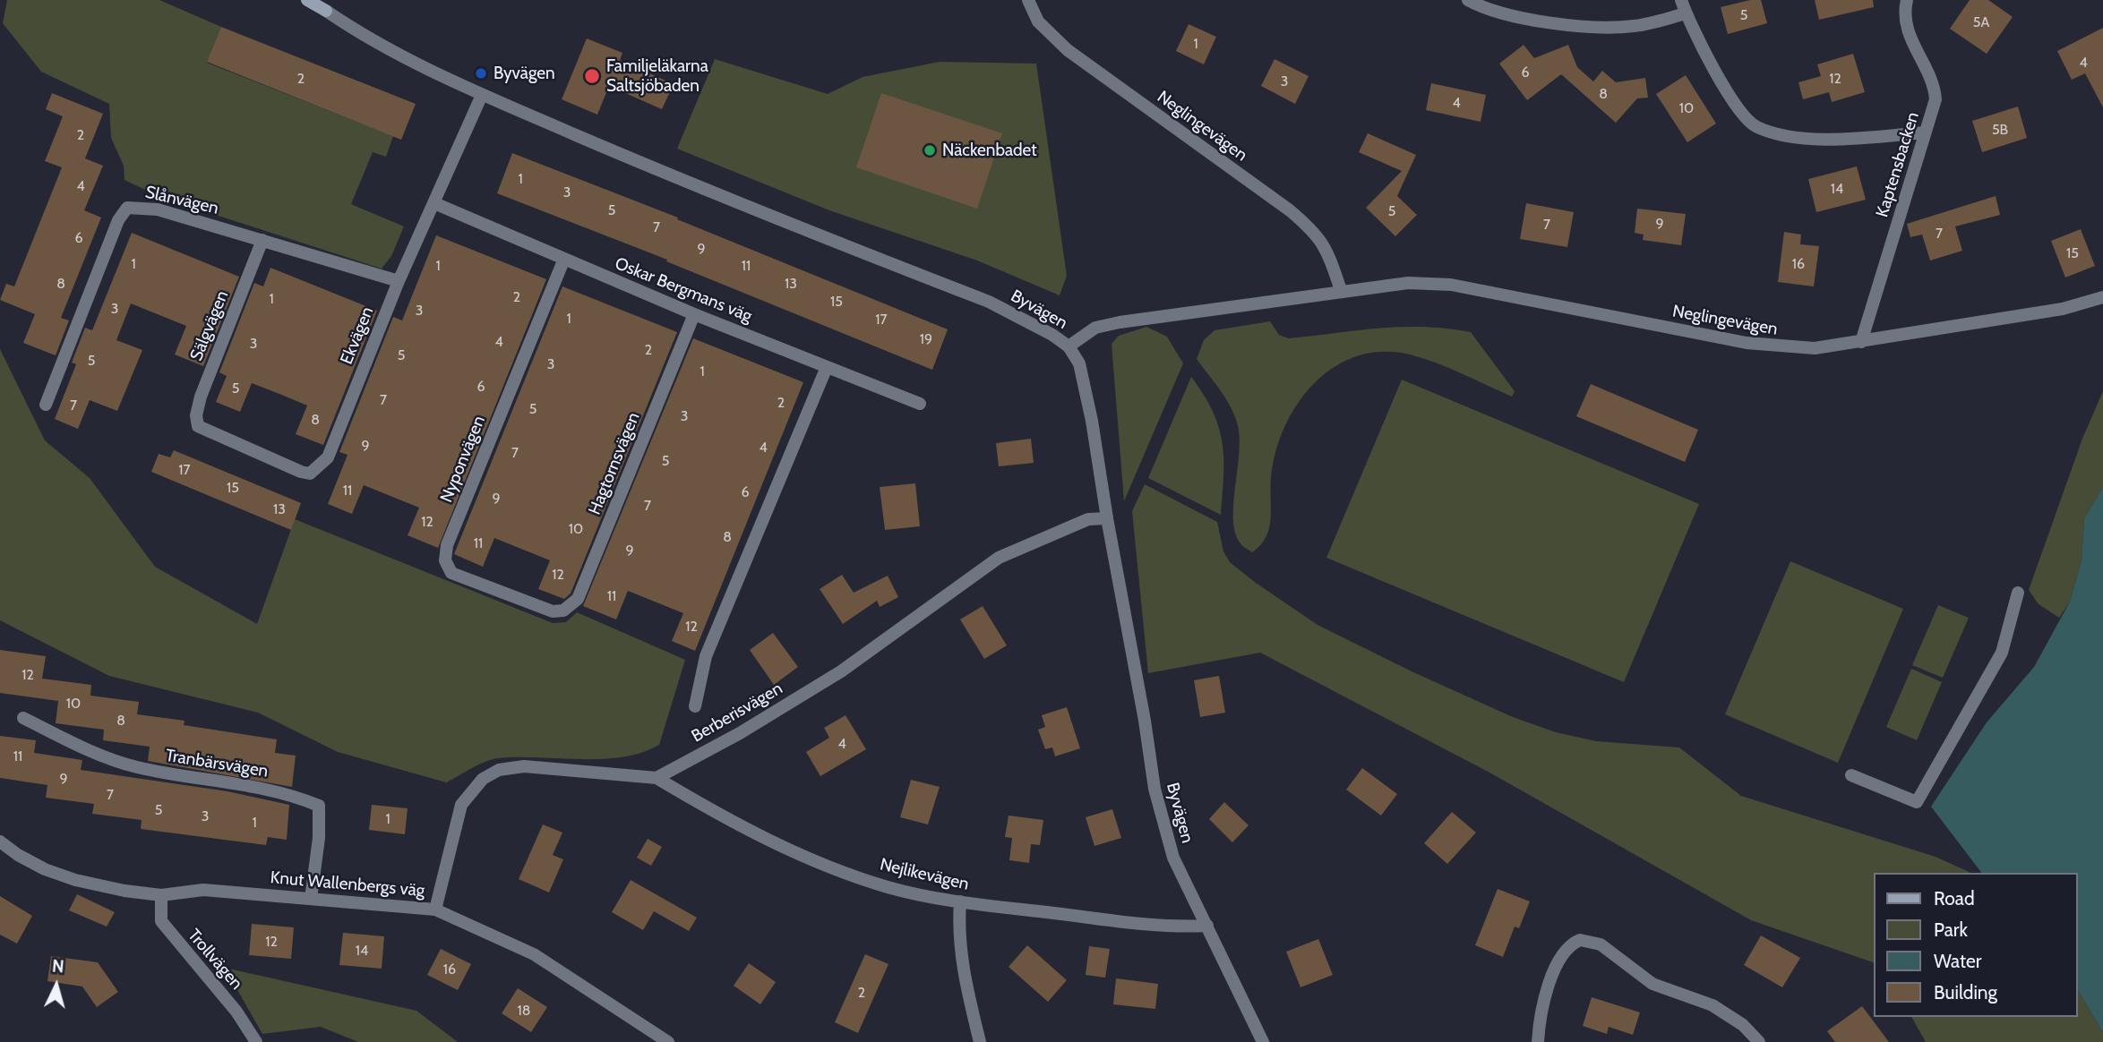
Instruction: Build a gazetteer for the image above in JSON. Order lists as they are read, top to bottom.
{
  "streets": {
    "street": [
      "Neglingevägen",
      "Kaptensbacken",
      "Slånvägen",
      "Oskar Bergmans väg",
      "Byvägen",
      "Sälgvägen",
      "Ekvägen",
      "Nyponvägen",
      "Hagtornsvägen",
      "Berberisvägen",
      "Tranbärsvägen",
      "Nejlikevägen",
      "Knut Wallenbergs väg",
      "Trollvägen"
    ]
  },
  "crossings": [
    ["Neglingevägen", "Kaptensbacken"],
    ["Neglingevägen", "Byvägen"],
    ["Slånvägen", "Sälgvägen"],
    ["Slånvägen", "Ekvägen"],
    ["Oskar Bergmans väg", "Ekvägen"],
    ["Oskar Bergmans väg", "Nyponvägen"],
    ["Oskar Bergmans väg", "Hagtornsvägen"],
    ["Byvägen", "Ekvägen"],
    ["Byvägen", "Berberisvägen"],
    ["Byvägen", "Nejlikevägen"],
    ["Sälgvägen", "Ekvägen"],
    ["Nyponvägen", "Hagtornsvägen"],
    ["Berberisvägen", "Nejlikevägen"],
    ["Tranbärsvägen", "Knut Wallenbergs väg"],
    ["Knut Wallenbergs väg", "Trollvägen"]
  ],
  "places": ["Byvägen", "Familjeläkarna Saltsjöbaden", "Näckenbadet"],
  "house_numbers": [
    "5",
    "5A",
    "1",
    "4",
    "6",
    "2",
    "12",
    "3",
    "8",
    "4",
    "10",
    "5B",
    "2",
    "1",
    "4",
    "14",
    "3",
    "5",
    "5",
    "9",
    "7",
    "7",
    "7",
    "6",
    "9",
    "15",
    "1",
    "16",
    "1",
    "11",
    "8",
    "13",
    "2",
    "1",
    "15",
    "3",
    "3",
    "1",
    "17",
    "19",
    "4",
    "3",
    "2",
    "5",
    "5",
    "3",
    "1",
    "6",
    "5",
    "7",
    "2",
    "7",
    "5",
    "3",
    "8",
    "9",
    "4",
    "7",
    "5",
    "17",
    "15",
    "11",
    "6",
    "9",
    "7",
    "13",
    "12",
    "10",
    "8",
    "11",
    "9",
    "12",
    "11",
    "12",
    "12",
    "10",
    "8",
    "4",
    "11",
    "9",
    "7",
    "5",
    "3",
    "1",
    "1",
    "12",
    "14",
    "16",
    "2",
    "18"
  ],
  "legend": [
    "Road",
    "Park",
    "Water",
    "Building"
  ],
  "north": "top"
}
